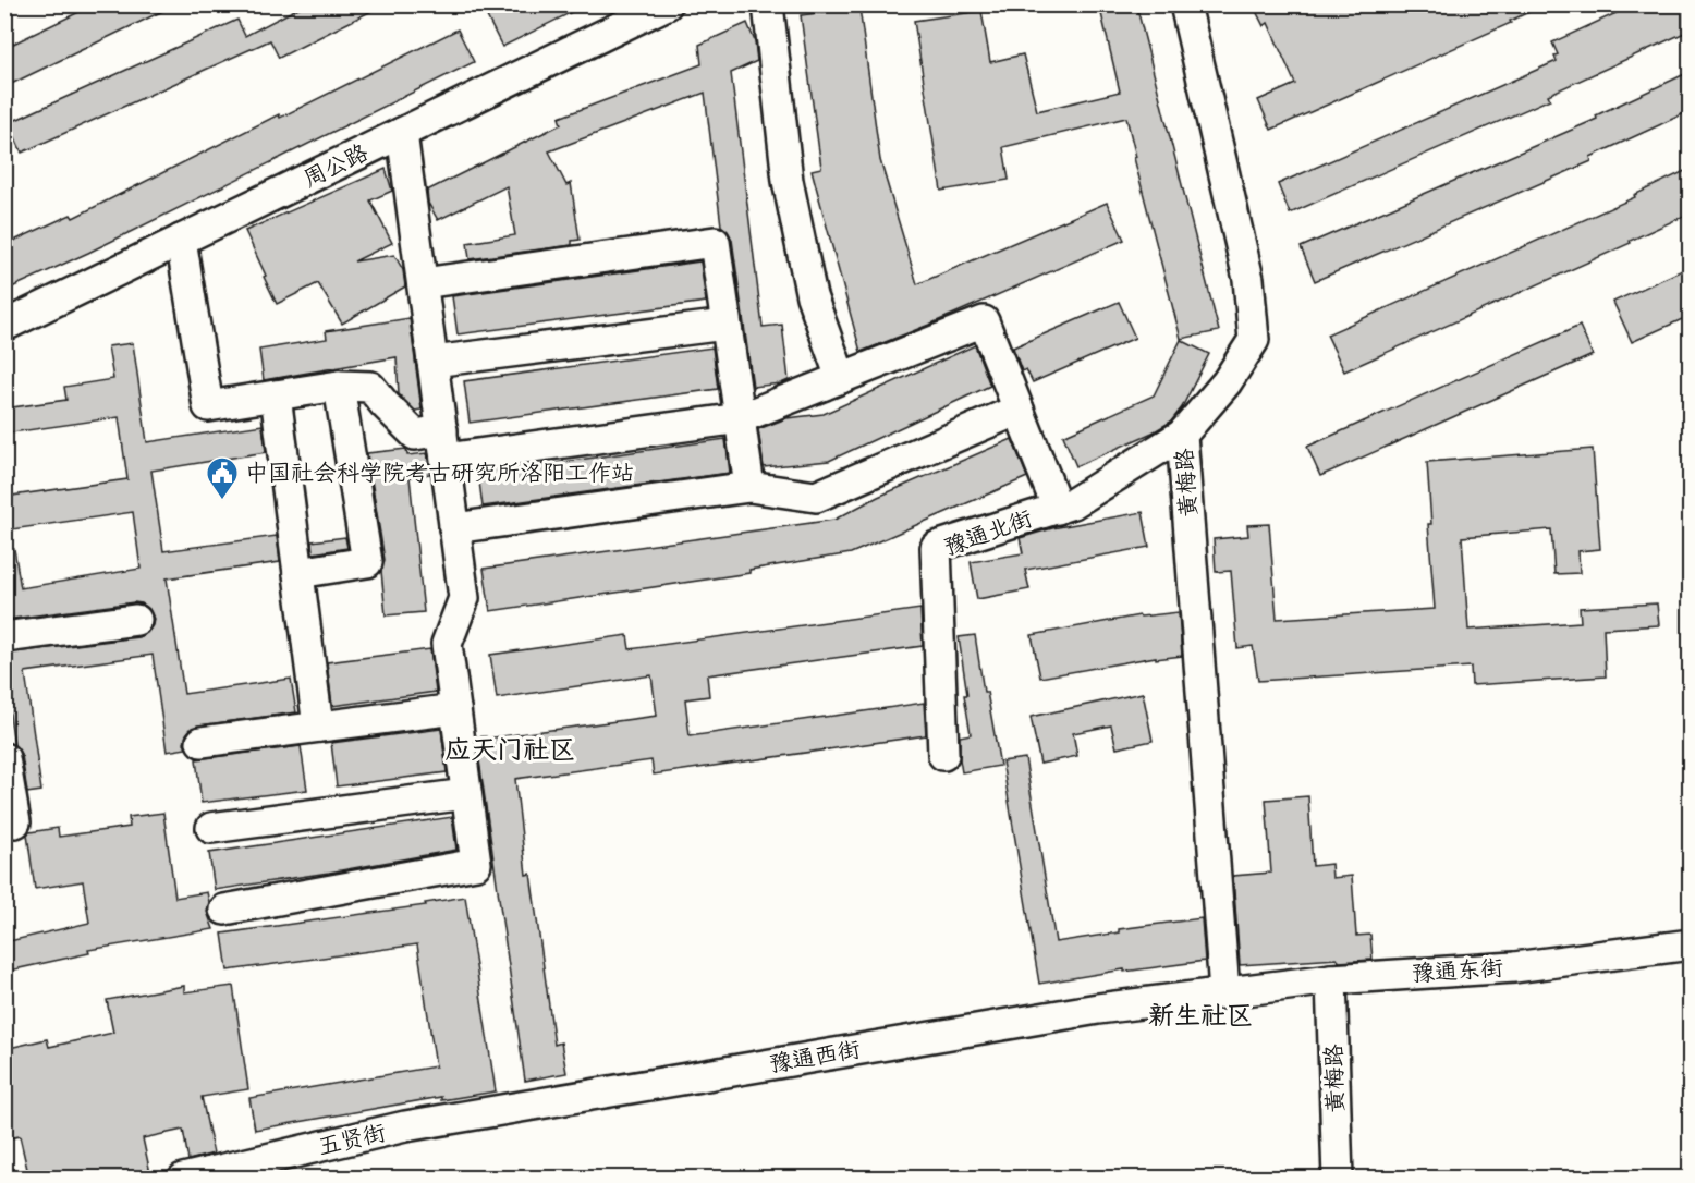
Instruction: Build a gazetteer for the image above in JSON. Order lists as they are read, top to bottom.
{
  "streets": {
    "street": [
      "周公路",
      "黄梅路",
      "豫通北街",
      "豫通东街",
      "豫通西街",
      "五贤街"
    ]
  },
  "crossings": [
    ["黄梅路", "豫通北街"],
    ["黄梅路", "豫通东街"],
    ["黄梅路", "豫通西街"],
    ["豫通东街", "豫通西街"],
    ["豫通西街", "五贤街"]
  ],
  "districts": ["应天门社区", "新生社区"],
  "places": {
    "public building": ["中国社会科学院考古研究所洛阳工作站"]
  }
}
